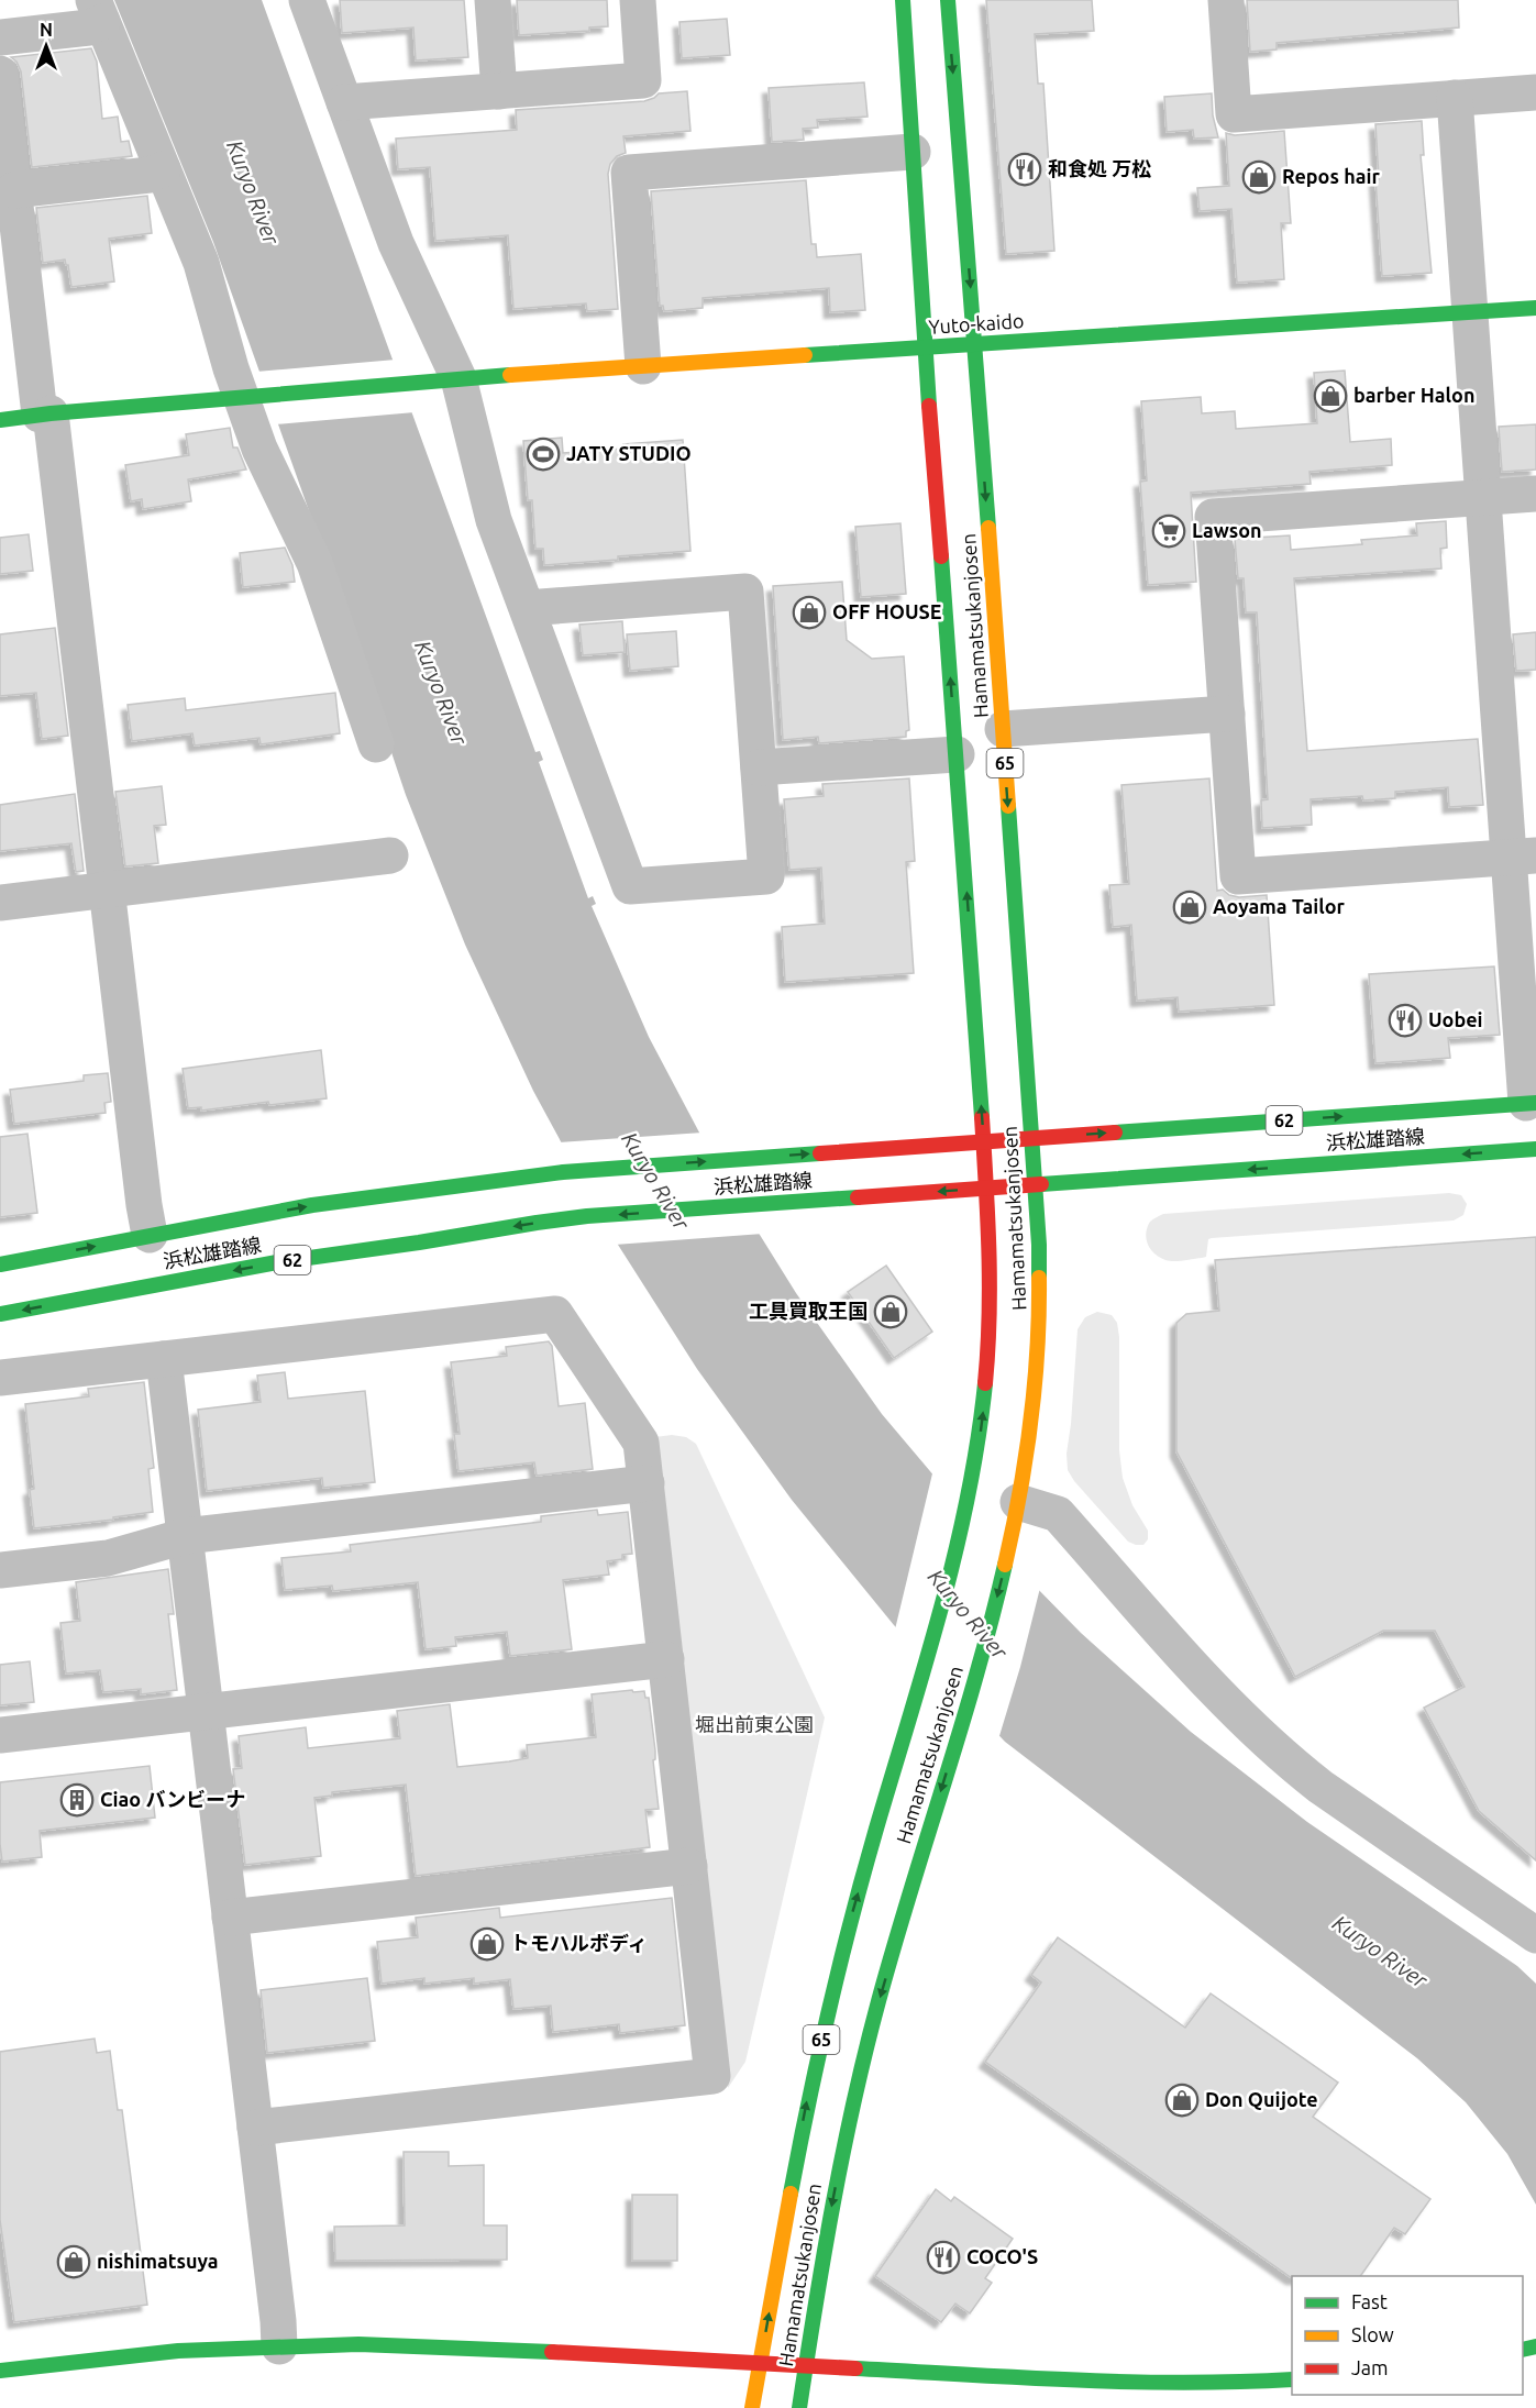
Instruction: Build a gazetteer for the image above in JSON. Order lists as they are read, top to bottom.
{
  "streets": {
    "main road": [
      "Yuto-kaido",
      "Hamamatsukanjosen",
      "65",
      "62",
      "浜松雄踏線"
    ]
  },
  "crossings": [
    ["Yuto-kaido", "Hamamatsukanjosen"],
    ["Hamamatsukanjosen", "浜松雄踏線"]
  ],
  "water": ["Kuryo River"],
  "parks": ["堀出前東公園"],
  "places": {
    "restaurant": ["和食処 万松", "Uobei", "COCO'S"],
    "shop": [
      "Repos hair",
      "barber Halon",
      "OFF HOUSE",
      "Aoyama Tailor",
      "工具買取王国",
      "トモハルボディ",
      "Don Quijote",
      "nishimatsuya"
    ],
    "sports": ["JATY STUDIO"],
    "supermarket": ["Lawson"],
    "building": ["Ciao バンビーナ"]
  },
  "legend": ["Fast", "Slow", "Jam"],
  "north": "top"
}
